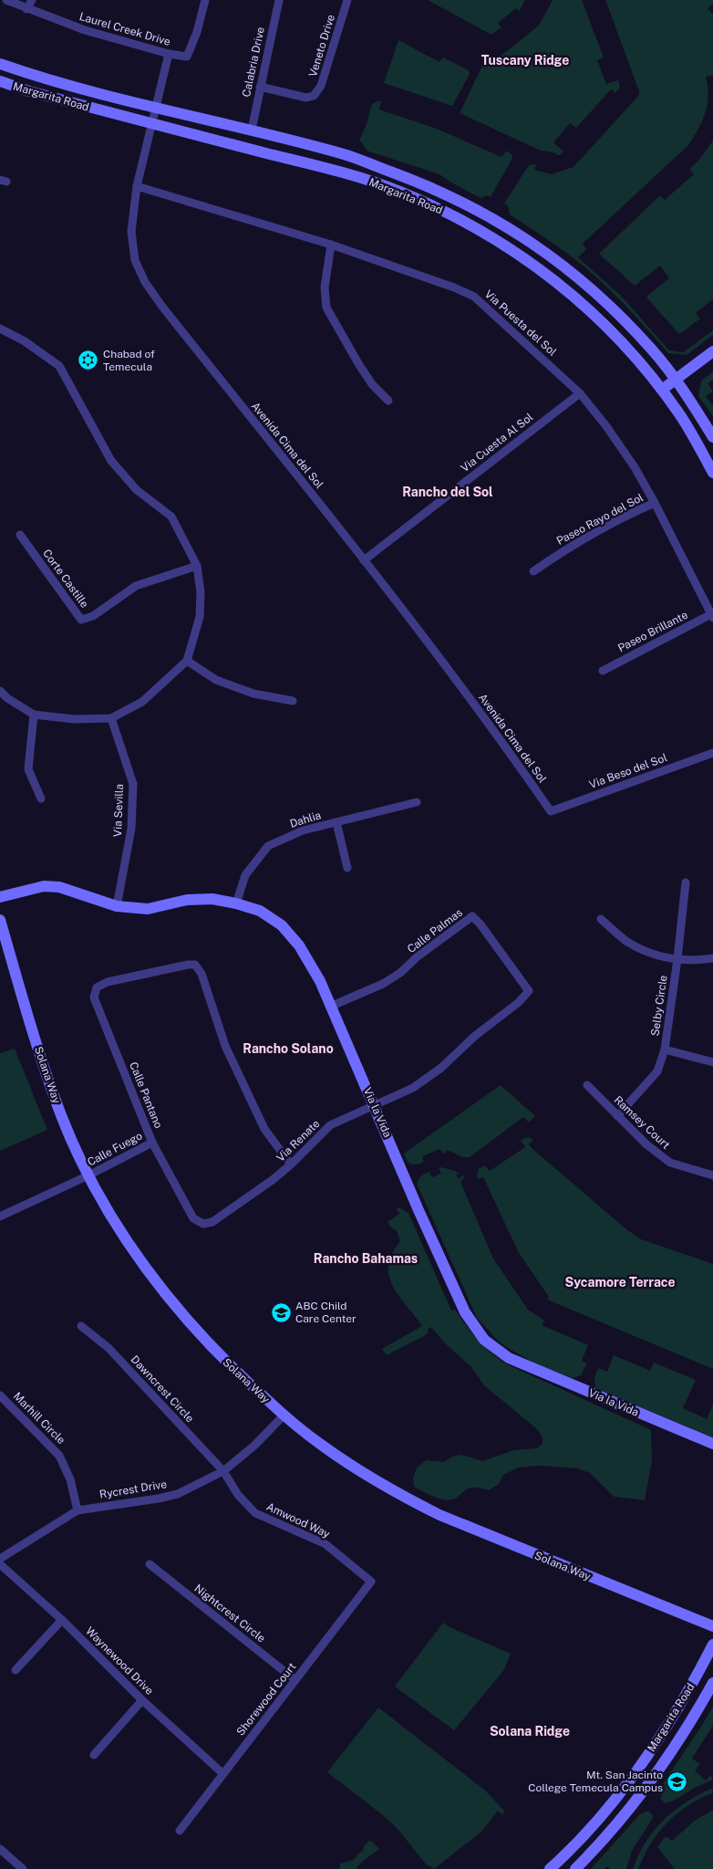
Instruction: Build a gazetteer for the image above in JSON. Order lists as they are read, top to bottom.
{
  "streets": {
    "main road": ["Margarita Road", "Solana Way", "Via la Vida"],
    "street": [
      "Laurel Creek Drive",
      "Veneto Drive",
      "Calabria Drive",
      "Via Puesta del Sol",
      "Via Cuesta Al Sol",
      "Avenida Cima del Sol",
      "Paseo Rayo del Sol",
      "Corte Castille",
      "Paseo Brillante",
      "Via Beso del Sol",
      "Via Sevilla",
      "Dahlia",
      "Calle Palmas",
      "Selby Circle",
      "Calle Pantano",
      "Ramsey Court",
      "Via Renate",
      "Calle Fuego",
      "Dawncrest Circle",
      "Marhill Circle",
      "Rycrest Drive",
      "Amwood Way",
      "Nightcrest Circle",
      "Waynewood Drive",
      "Shorewood Court"
    ]
  },
  "crossings": [
    ["Laurel Creek Drive", "Avenida Cima del Sol"],
    ["Veneto Drive", "Calabria Drive"],
    ["Calabria Drive", "Margarita Road"],
    ["Margarita Road", "Avenida Cima del Sol"],
    ["Via Puesta del Sol", "Via Cuesta Al Sol"],
    ["Via Puesta del Sol", "Avenida Cima del Sol"],
    ["Via Puesta del Sol", "Paseo Rayo del Sol"],
    ["Via Puesta del Sol", "Paseo Brillante"],
    ["Via Cuesta Al Sol", "Avenida Cima del Sol"],
    ["Avenida Cima del Sol", "Via Beso del Sol"],
    ["Via Sevilla", "Via la Vida"],
    ["Dahlia", "Via la Vida"],
    ["Calle Palmas", "Via la Vida"],
    ["Calle Palmas", "Via Renate"],
    ["Selby Circle", "Ramsey Court"],
    ["Solana Way", "Calle Fuego"],
    ["Solana Way", "Rycrest Drive"],
    ["Calle Pantano", "Via Renate"],
    ["Calle Pantano", "Calle Fuego"],
    ["Via la Vida", "Via Renate"],
    ["Dawncrest Circle", "Rycrest Drive"],
    ["Dawncrest Circle", "Amwood Way"],
    ["Marhill Circle", "Rycrest Drive"],
    ["Rycrest Drive", "Amwood Way"],
    ["Amwood Way", "Shorewood Court"],
    ["Nightcrest Circle", "Shorewood Court"],
    ["Waynewood Drive", "Shorewood Court"]
  ],
  "districts": [
    "Tuscany Ridge",
    "Rancho del Sol",
    "Rancho Solano",
    "Rancho Bahamas",
    "Sycamore Terrace",
    "Solana Ridge"
  ],
  "places": {
    "synagogue": ["Chabad of Temecula"],
    "school or university": ["ABC Child Care Center", "Mt. San Jacinto College Temecula Campus"]
  }
}
